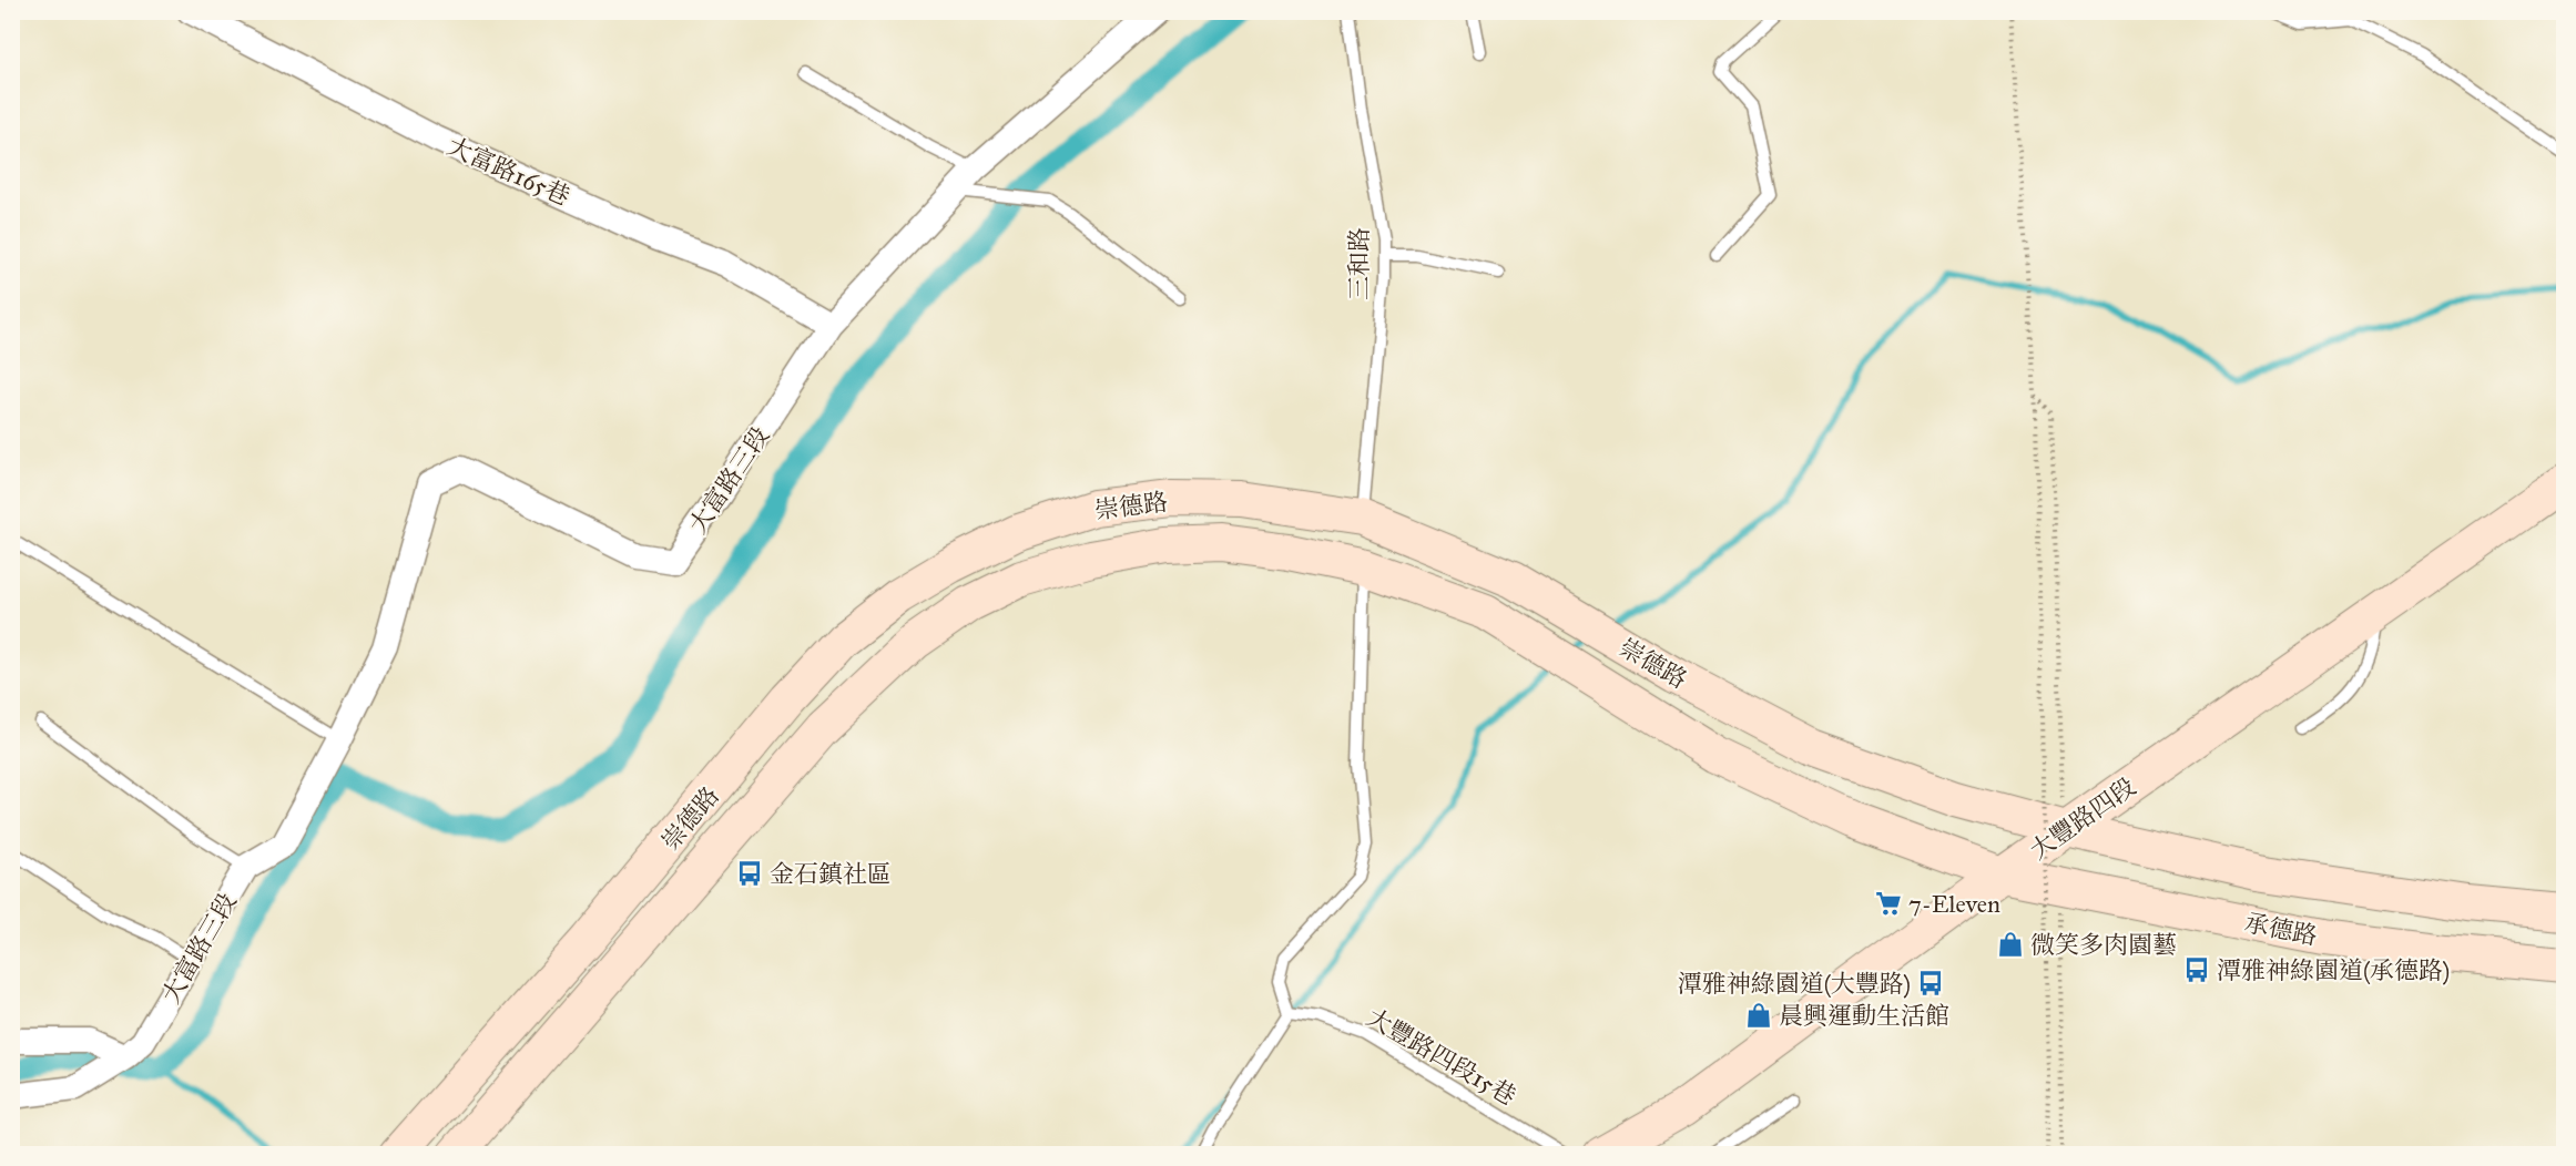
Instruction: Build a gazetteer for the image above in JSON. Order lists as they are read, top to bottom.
{
  "streets": {
    "street": [
      "大富路165巷",
      "大富路三段",
      "崇德路",
      "大豐路四段",
      "承德路"
    ],
    "lane": ["三和路", "大豐路四段15巷"]
  },
  "crossings": [
    ["大富路165巷", "大富路三段"],
    ["三和路", "崇德路"],
    ["崇德路", "大豐路四段"],
    ["崇德路", "承德路"],
    ["大豐路四段", "承德路"]
  ],
  "places": {
    "bus stop": ["金石鎮社區", "潭雅神綠園道(承德路)", "潭雅神綠園道(大豐路)"],
    "supermarket": ["7-Eleven"],
    "shop": ["微笑多肉園藝", "晨興運動生活館"]
  }
}
